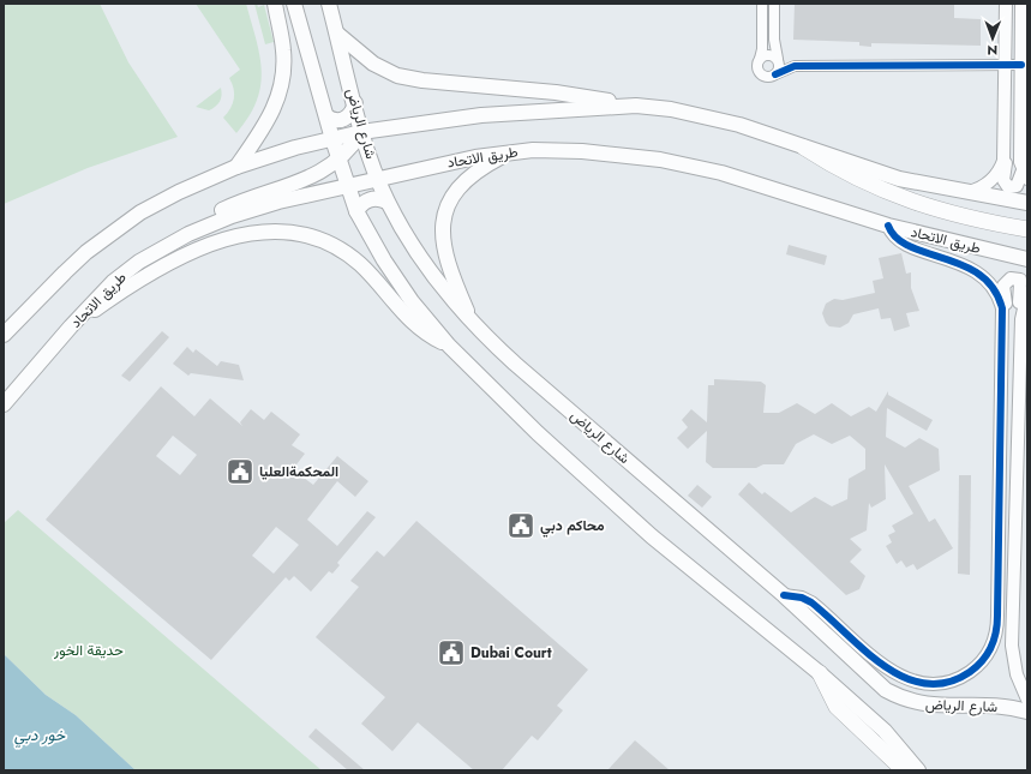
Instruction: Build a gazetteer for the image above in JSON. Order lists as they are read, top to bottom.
{
  "streets": {
    "main road": ["شارع الرياض", "طريق الاتحاد"]
  },
  "crossings": [
    ["شارع الرياض", "طريق الاتحاد"]
  ],
  "water": ["خور دبي"],
  "parks": ["حديقة الخور"],
  "places": {
    "public building": ["المحكمةالعليا", "محاكم دبي", "Dubai Court"]
  },
  "north": "bottom"
}
